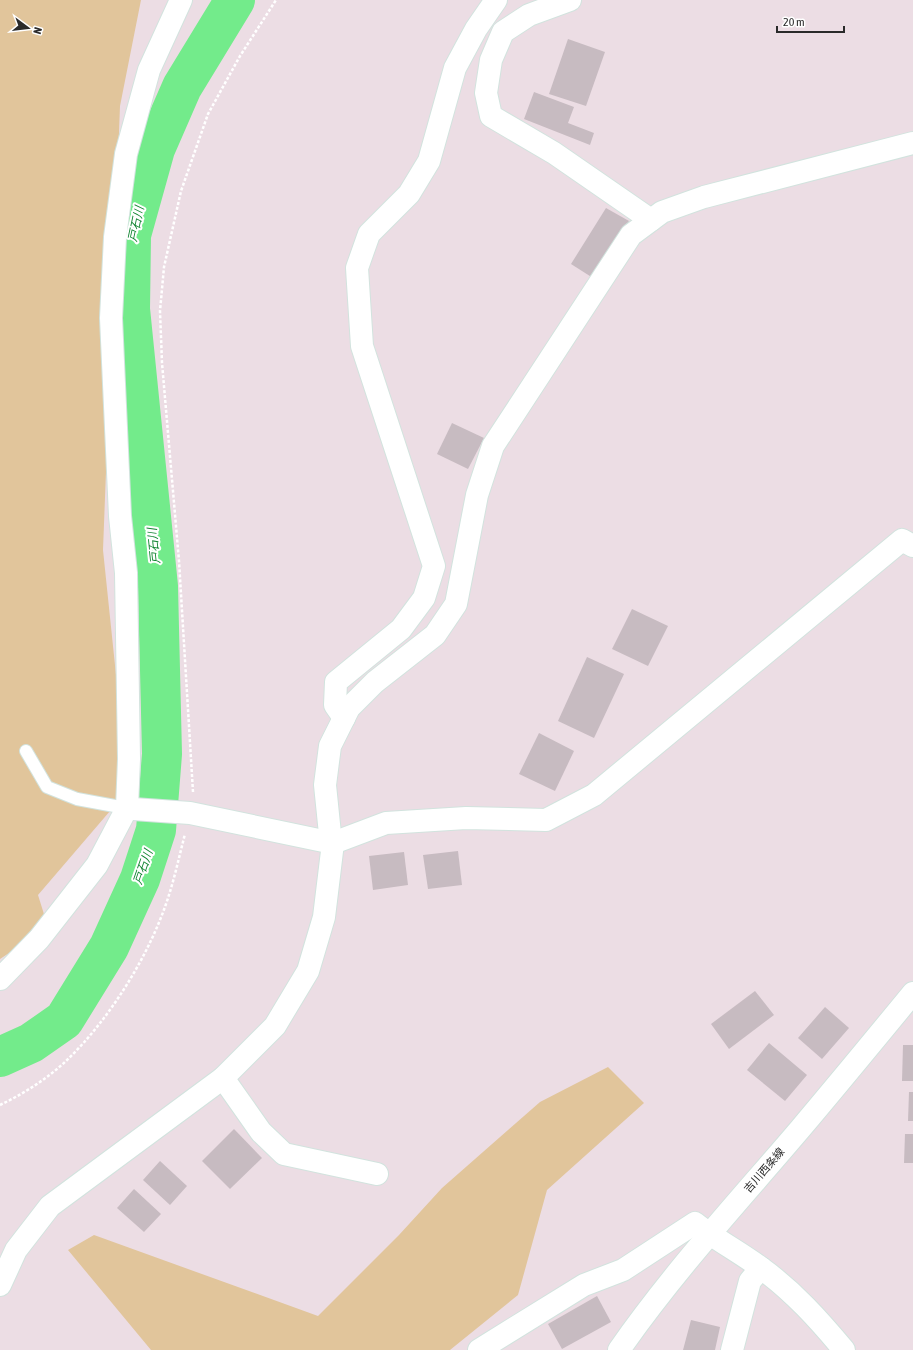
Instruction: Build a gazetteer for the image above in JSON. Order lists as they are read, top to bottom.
{
  "streets": {
    "street": ["吉川西条線"]
  },
  "water": ["戸石川"],
  "scale_bar": "20 m",
  "north": "right"
}
